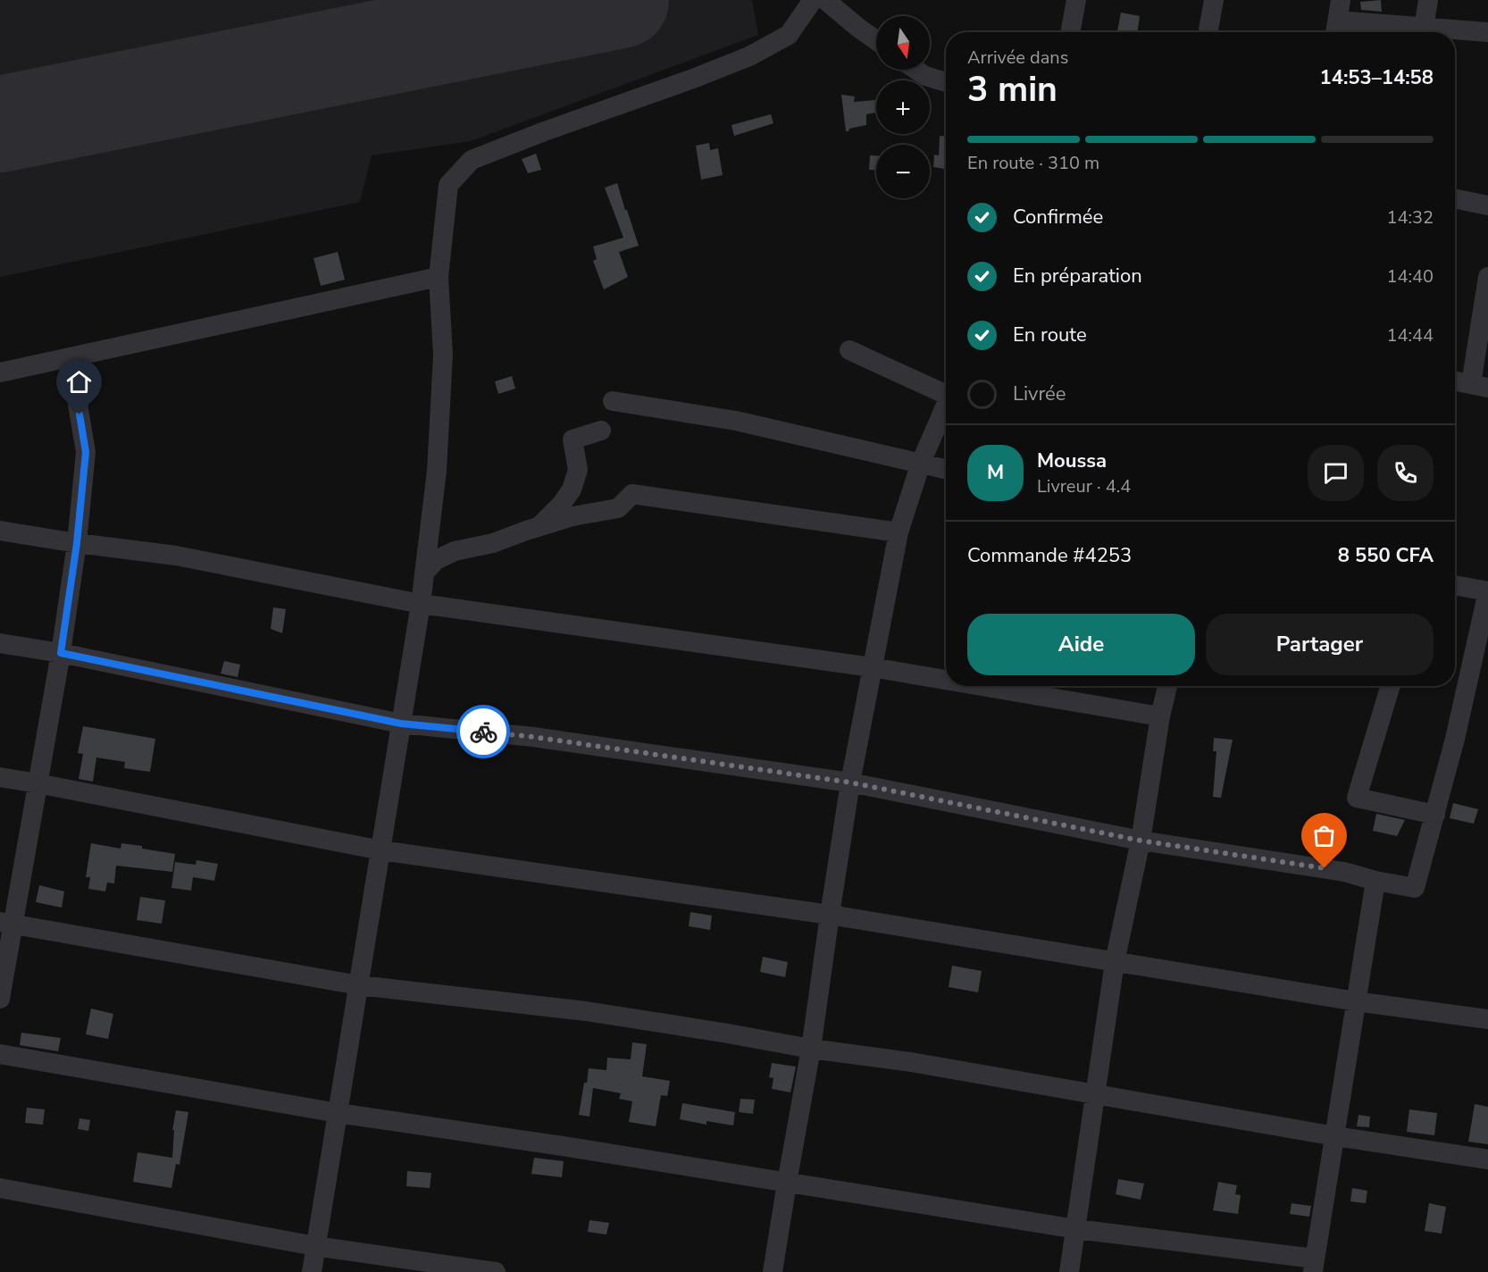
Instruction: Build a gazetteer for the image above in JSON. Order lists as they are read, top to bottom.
{
  "north": "bottom",
  "page": {
    "map_buttons": ["+", "−"],
    "heading": ["3 min", "Arrivée dans", "14:53–14:58"],
    "panel": [
      "Moussa",
      "Livreur · 4.4",
      "Commande #4253",
      "8 550 CFA"
    ],
    "bar": "En route · 310 m",
    "list": [
      ["Confirmée", "14:32"],
      ["En préparation", "14:40"],
      ["En route", "14:44"],
      "Livrée"
    ],
    "round": "M",
    "buttons": ["Aide", "Partager"]
  }
}
